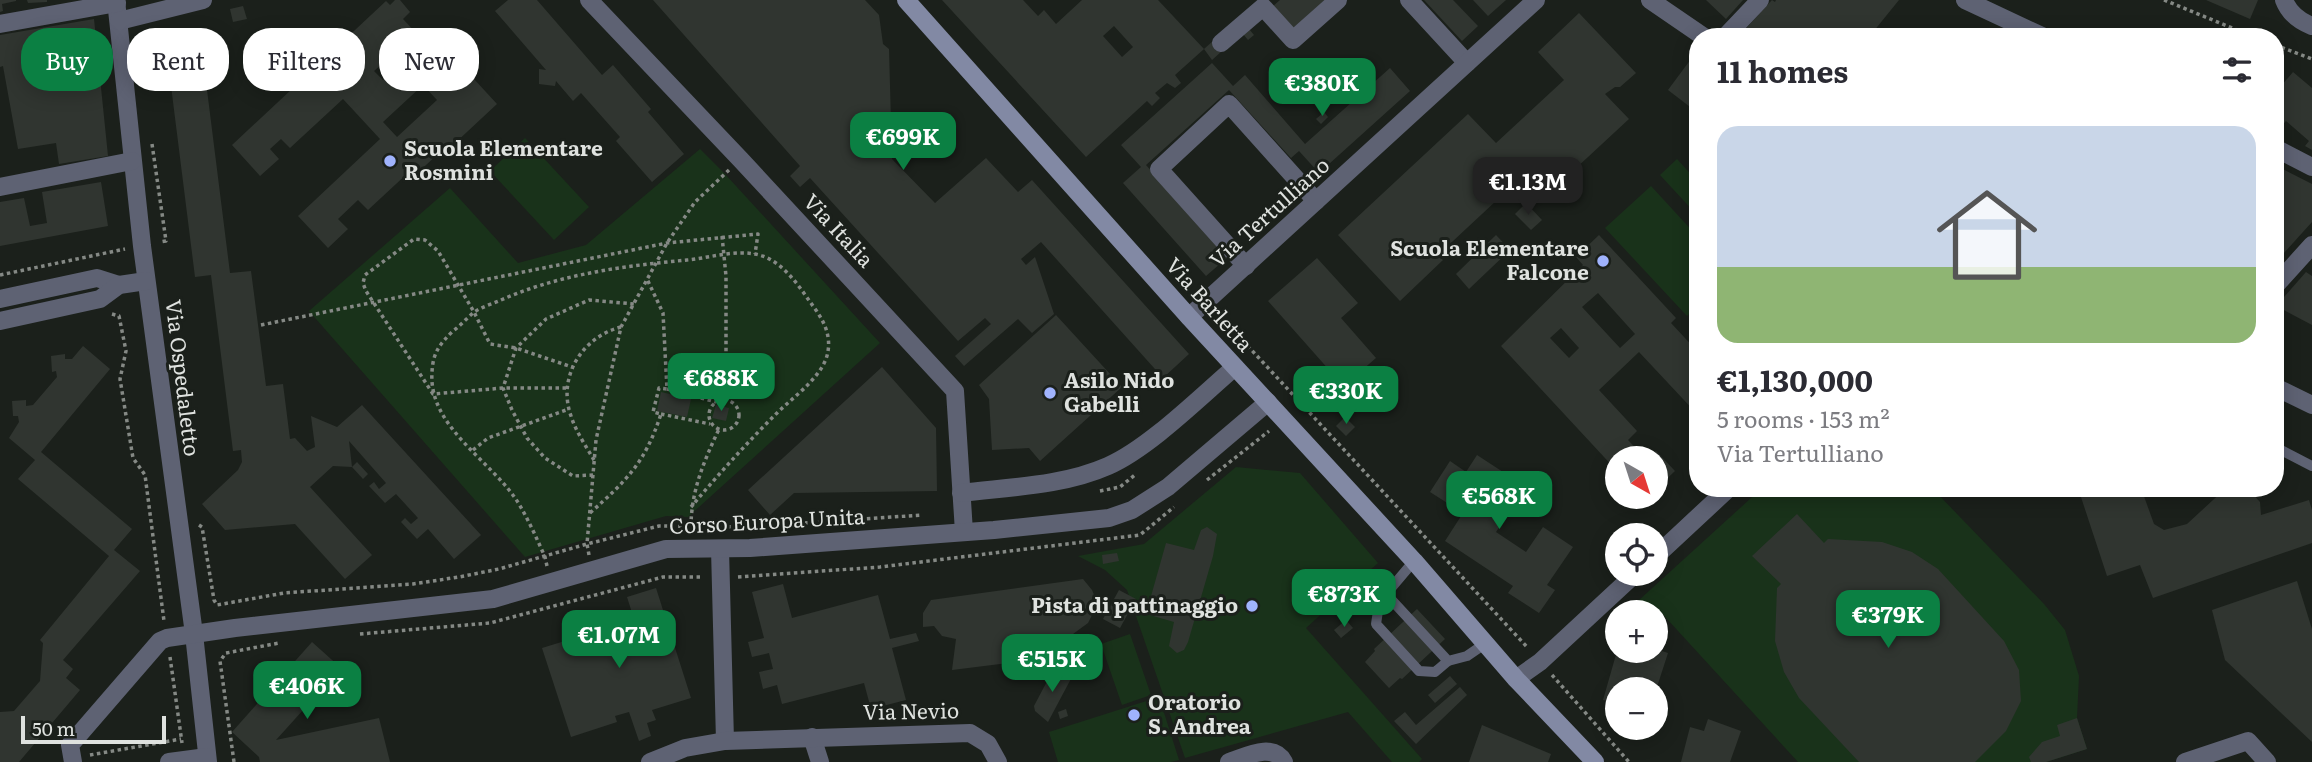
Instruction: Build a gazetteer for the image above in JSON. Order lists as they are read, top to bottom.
{
  "streets": {
    "main road": ["Via Barletta"],
    "street": [
      "Via Tertulliano",
      "Via Italia",
      "Via Ospedaletto",
      "Corso Europa Unita",
      "Via Nevio"
    ]
  },
  "crossings": [
    ["Via Tertulliano", "Via Barletta"],
    ["Via Italia", "Corso Europa Unita"],
    ["Via Barletta", "Corso Europa Unita"],
    ["Via Ospedaletto", "Corso Europa Unita"]
  ],
  "places": [
    "Scuola Elementare Rosmini",
    "Scuola Elementare Falcone",
    "Asilo Nido Gabelli",
    "Pista di pattinaggio",
    "Oratorio S. Andrea"
  ],
  "scale_bar": "50 m",
  "north": "bottom right",
  "page": {
    "chip": [
      "Buy",
      "Rent",
      "Filters",
      "New"
    ],
    "heading": "11 homes",
    "price": [
      "€380K",
      "€699K",
      "€1.13M",
      "€688K",
      "€330K",
      "€568K",
      "€873K",
      "€379K",
      "€1.07M",
      "€515K",
      "€406K"
    ],
    "list": [
      {
        "name": "€1,130,000",
        "note": "5 rooms · 153 m² · Via Tertulliano"
      }
    ],
    "map_buttons": ["+", "−"],
    "scale": "50 m"
  }
}
